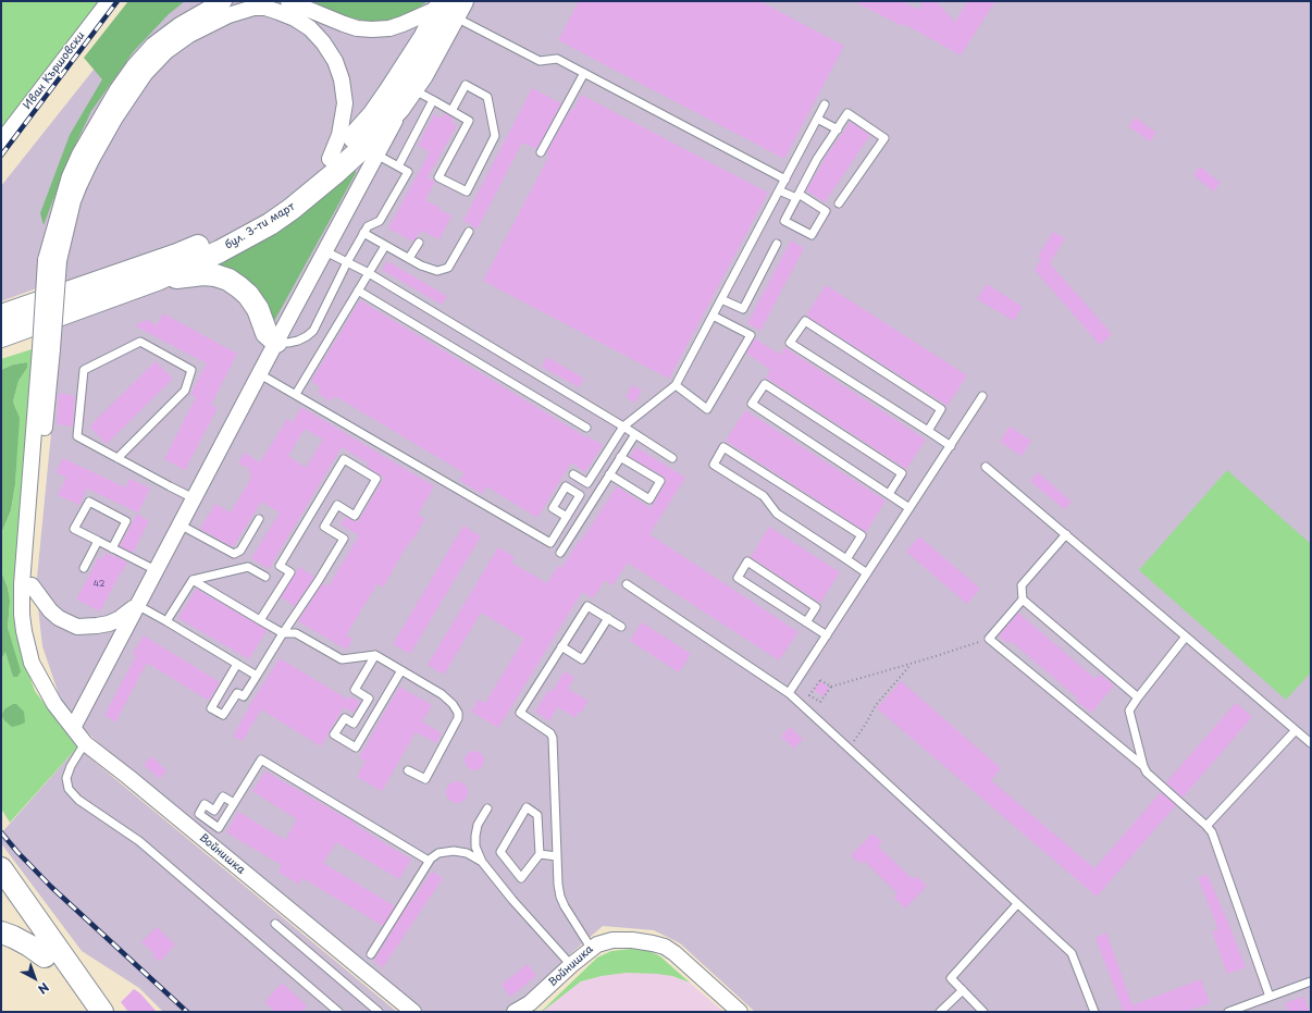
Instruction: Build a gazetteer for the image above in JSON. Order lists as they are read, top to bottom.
{
  "streets": {
    "main road": ["бул. 3-ти март"],
    "street": ["Иван Кършовски", "Войнишка"]
  },
  "house_numbers": ["42"],
  "north": "bottom right"
}
